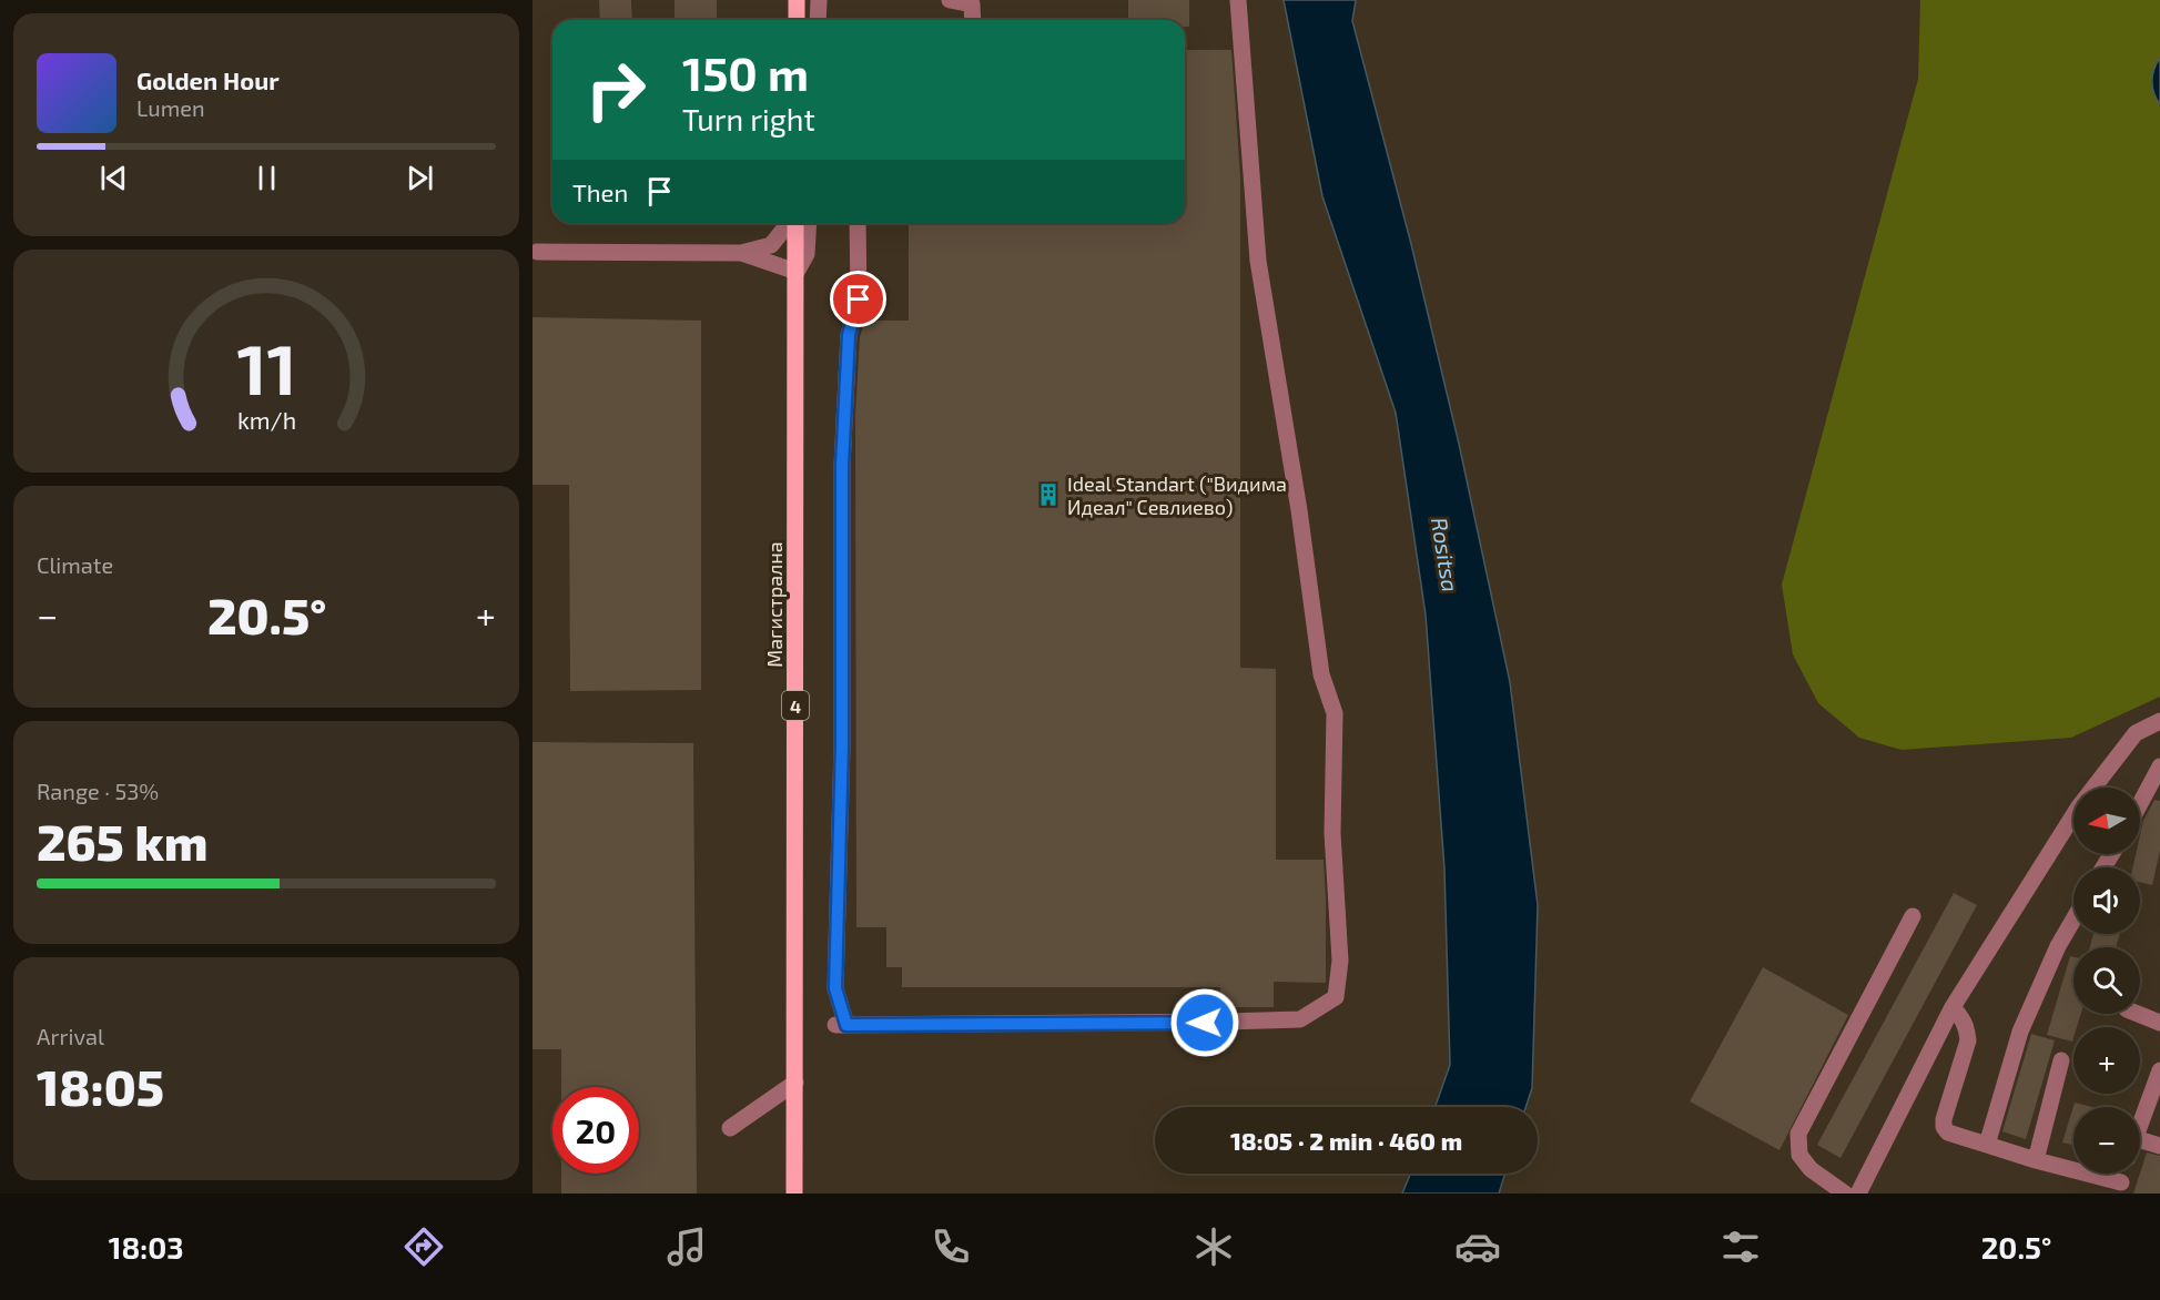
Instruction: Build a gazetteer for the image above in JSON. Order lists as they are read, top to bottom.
{
  "streets": {
    "main road": ["Магистрална", "4"]
  },
  "water": ["Rositsa"],
  "places": {
    "building": ["Ideal Standart (\"Видима Идеал\" Севлиево)"]
  },
  "north": "left",
  "page": {
    "turn": ["150 m", "Turn right"],
    "song": ["Golden Hour", "Lumen"],
    "then": "Then",
    "tile": [
      "Climate",
      ["Range · 53%", "265 km"],
      ["Arrival", "18:05"]
    ],
    "heat": ["−", "20.5°", "+"],
    "map_buttons": ["+", "−"],
    "limit": "20",
    "trip": "18:05 · 2 min · 460 m",
    "tabs": ["18:03", "20.5°"],
    "gauge": ["11", "km/h"]
  }
}
